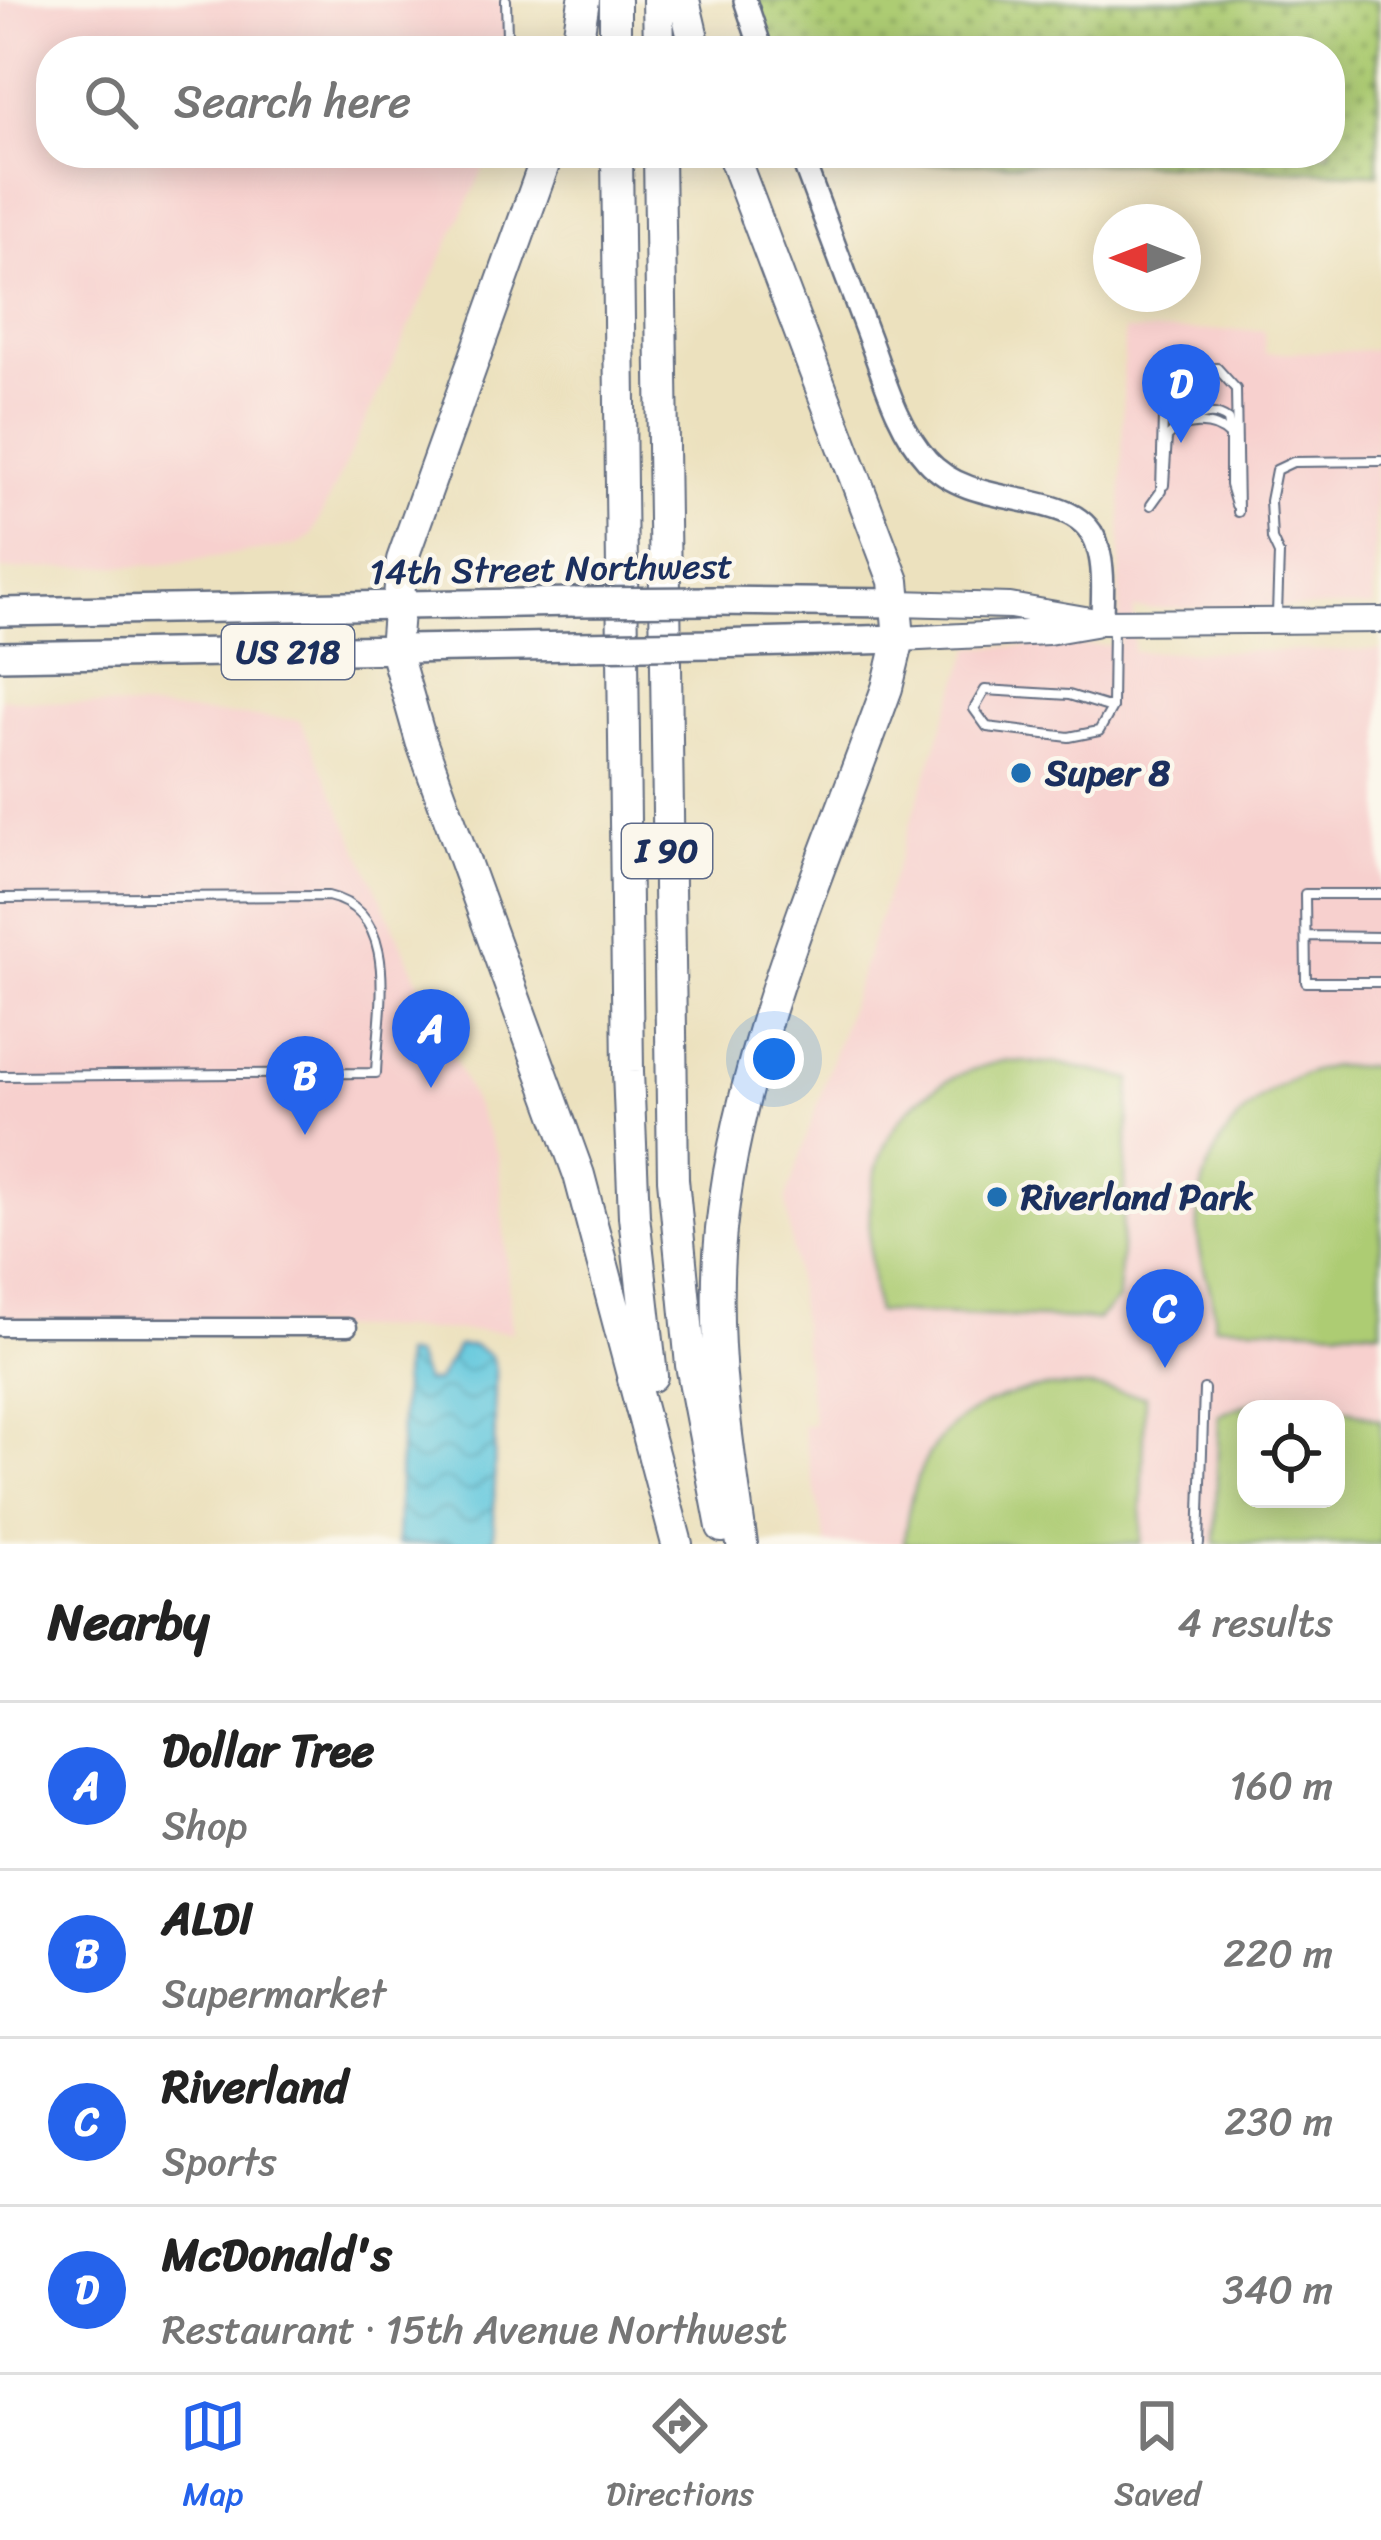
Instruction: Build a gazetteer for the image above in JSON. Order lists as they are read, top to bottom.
{
  "streets": {
    "highway": ["US 218", "I 90"],
    "main road": ["14th Street Northwest"]
  },
  "crossings": [
    ["14th Street Northwest", "US 218"]
  ],
  "places": ["Super 8", "Riverland Park"],
  "north": "left",
  "page": {
    "search": "Search here",
    "pins": [
      "D",
      "A",
      "B",
      "C"
    ],
    "heading": ["Nearby", "4 results"],
    "list": [
      {
        "mark": "A",
        "name": "Dollar Tree",
        "note": "Shop",
        "value": "160 m"
      },
      {
        "mark": "B",
        "name": "ALDI",
        "note": "Supermarket",
        "value": "220 m"
      },
      {
        "mark": "C",
        "name": "Riverland",
        "note": "Sports",
        "value": "230 m"
      },
      {
        "mark": "D",
        "name": "McDonald's",
        "note": "Restaurant · 15th Avenue Northwest",
        "value": "340 m"
      }
    ],
    "nav": ["Map", "Directions", "Saved"]
  }
}
